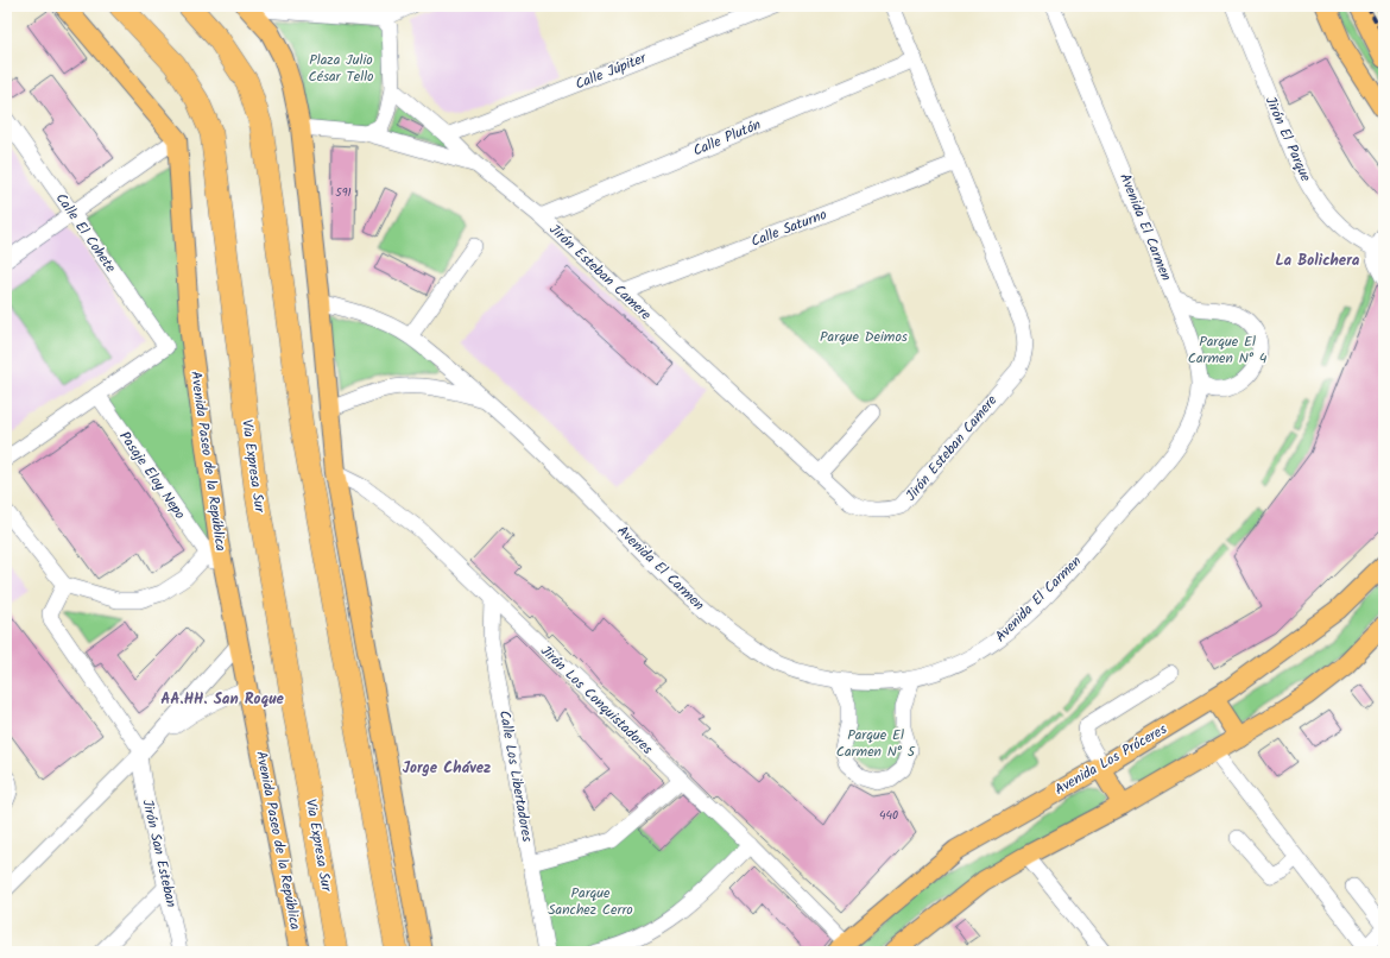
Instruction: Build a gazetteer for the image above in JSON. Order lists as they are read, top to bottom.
{
  "streets": {
    "highway": ["Via Expresa Sur"],
    "main road": ["Avenida Paseo de la República", "Avenida Los Próceres"],
    "street": [
      "Calle Júpiter",
      "Calle Plutón",
      "Jirón El Parque",
      "Avenida El Carmen",
      "Calle Saturno",
      "Calle El Cohete",
      "Jirón Esteban Camere",
      "Pasaje Eloy Nepo",
      "Jirón Los Conquistadores",
      "Calle Los Libertadores",
      "Jirón San Esteban"
    ]
  },
  "crossings": [
    ["Calle Júpiter", "Jirón Esteban Camere"],
    ["Calle Plutón", "Jirón Esteban Camere"],
    ["Calle Saturno", "Jirón Esteban Camere"],
    ["Calle El Cohete", "Pasaje Eloy Nepo"],
    ["Avenida Paseo de la República", "Pasaje Eloy Nepo"],
    ["Jirón Los Conquistadores", "Avenida Los Próceres"],
    ["Jirón Los Conquistadores", "Calle Los Libertadores"]
  ],
  "districts": ["La Bolichera", "AA.HH. San Roque", "Jorge Chávez"],
  "parks": [
    "Plaza Julio César Tello",
    "Parque Deimos",
    "Parque El Carmen N° 4",
    "Parque El Carmen N° 5",
    "Parque Sanchez Cerro"
  ],
  "house_numbers": ["591", "440"]
}
